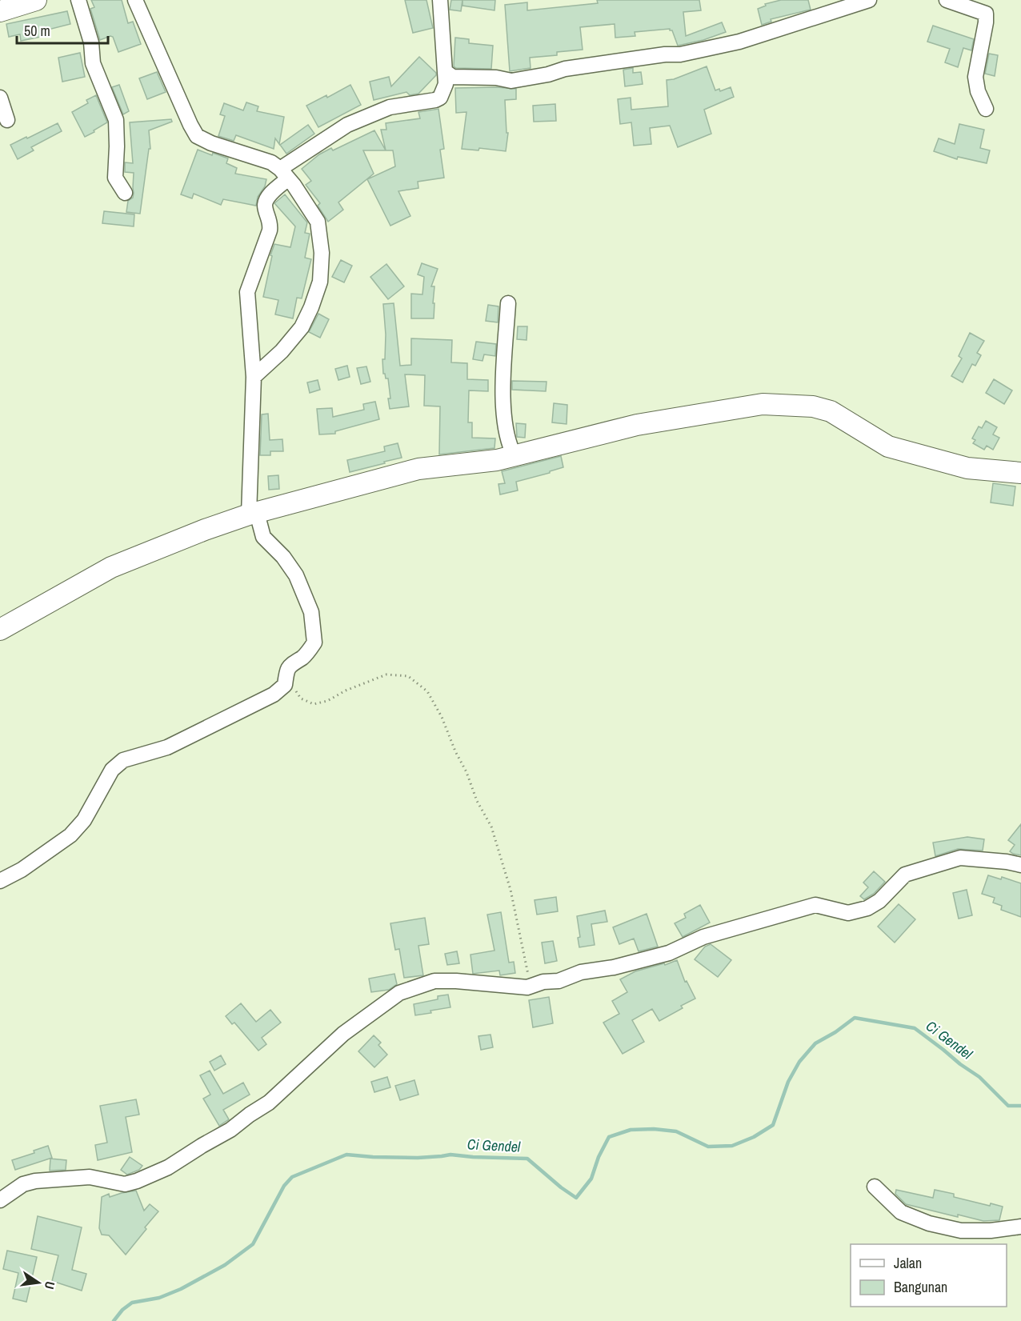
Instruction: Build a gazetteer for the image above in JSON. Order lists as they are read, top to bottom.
{
  "water": ["Ci Gendel"],
  "legend": ["Jalan", "Bangunan"],
  "scale_bar": "50 m",
  "north": "right"
}
